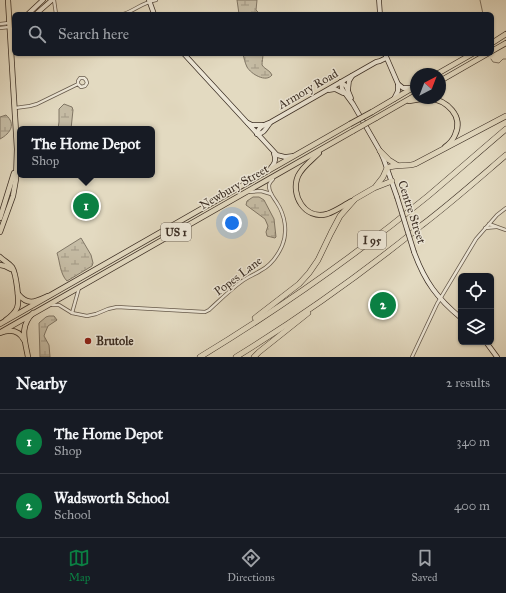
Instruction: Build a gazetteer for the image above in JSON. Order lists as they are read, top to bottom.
{
  "streets": {
    "highway": ["I 95"],
    "main road": [
      "Armory Road",
      "Newbury Street",
      "Centre Street",
      "US 1"
    ],
    "street": ["Popes Lane"]
  },
  "crossings": [
    ["Armory Road", "Centre Street"],
    ["Newbury Street", "Popes Lane"]
  ],
  "places": ["Brutole"],
  "north": "top right",
  "page": {
    "search": "Search here",
    "popup": ["The Home Depot", "Shop"],
    "pins": ["1", "2"],
    "heading": ["Nearby", "2 results"],
    "list": [
      {
        "mark": "1",
        "name": "The Home Depot",
        "note": "Shop",
        "value": "340 m"
      },
      {
        "mark": "2",
        "name": "Wadsworth School",
        "note": "School",
        "value": "400 m"
      }
    ],
    "nav": ["Map", "Directions", "Saved"]
  }
}
